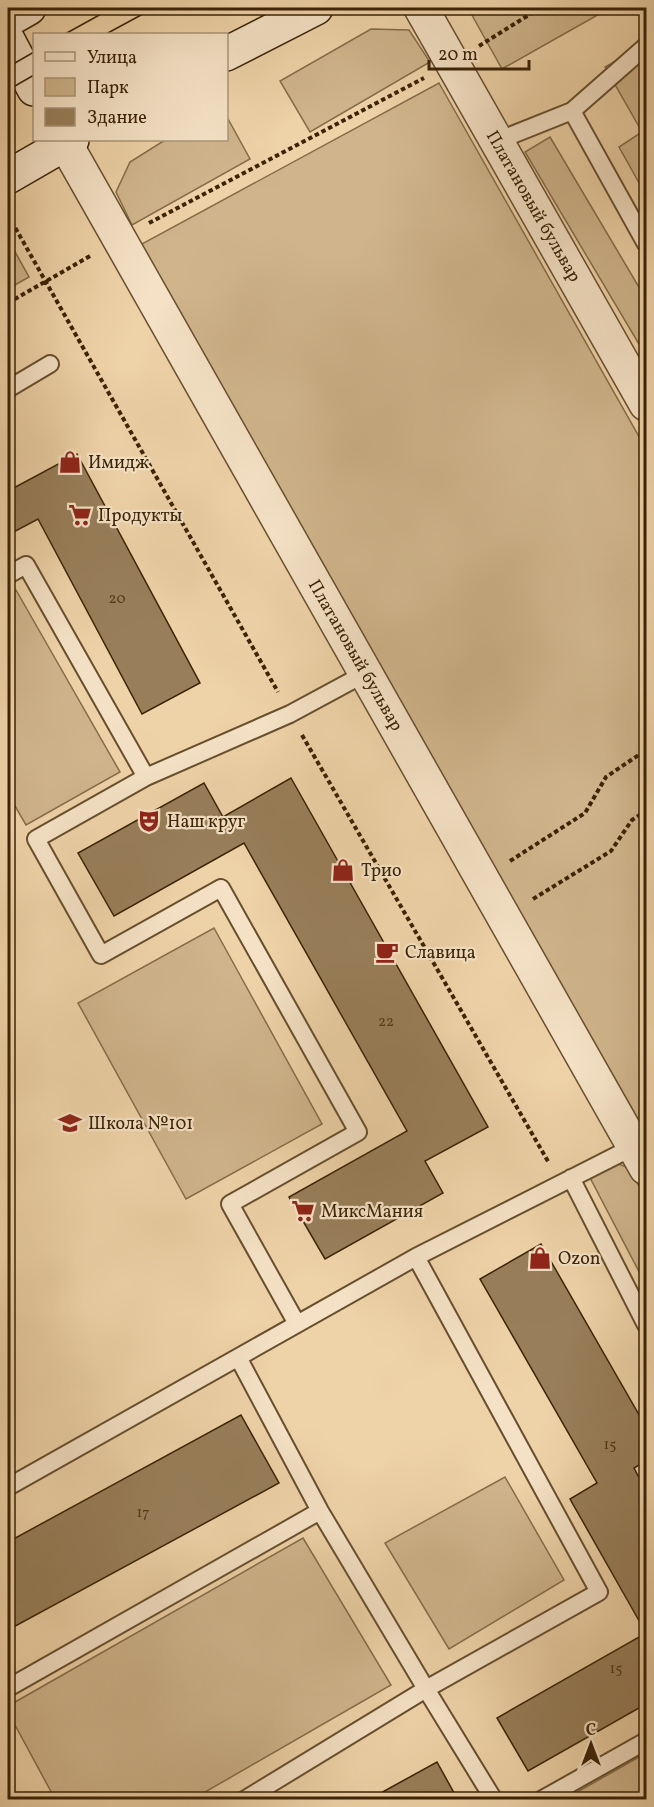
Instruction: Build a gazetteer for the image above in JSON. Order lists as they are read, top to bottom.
{
  "streets": {
    "street": ["Платановый бульвар"]
  },
  "places": {
    "shop": ["Имидж", "Трио", "Ozon"],
    "supermarket": ["Продукты", "МиксМания"],
    "theatre": ["Наш круг"],
    "cafe": ["Славица"],
    "school or university": ["Школа №101"]
  },
  "house_numbers": [
    "20",
    "22",
    "15",
    "17",
    "15"
  ],
  "legend": ["Улица", "Парк", "Здание"],
  "scale_bar": "20 m",
  "north": "top"
}
